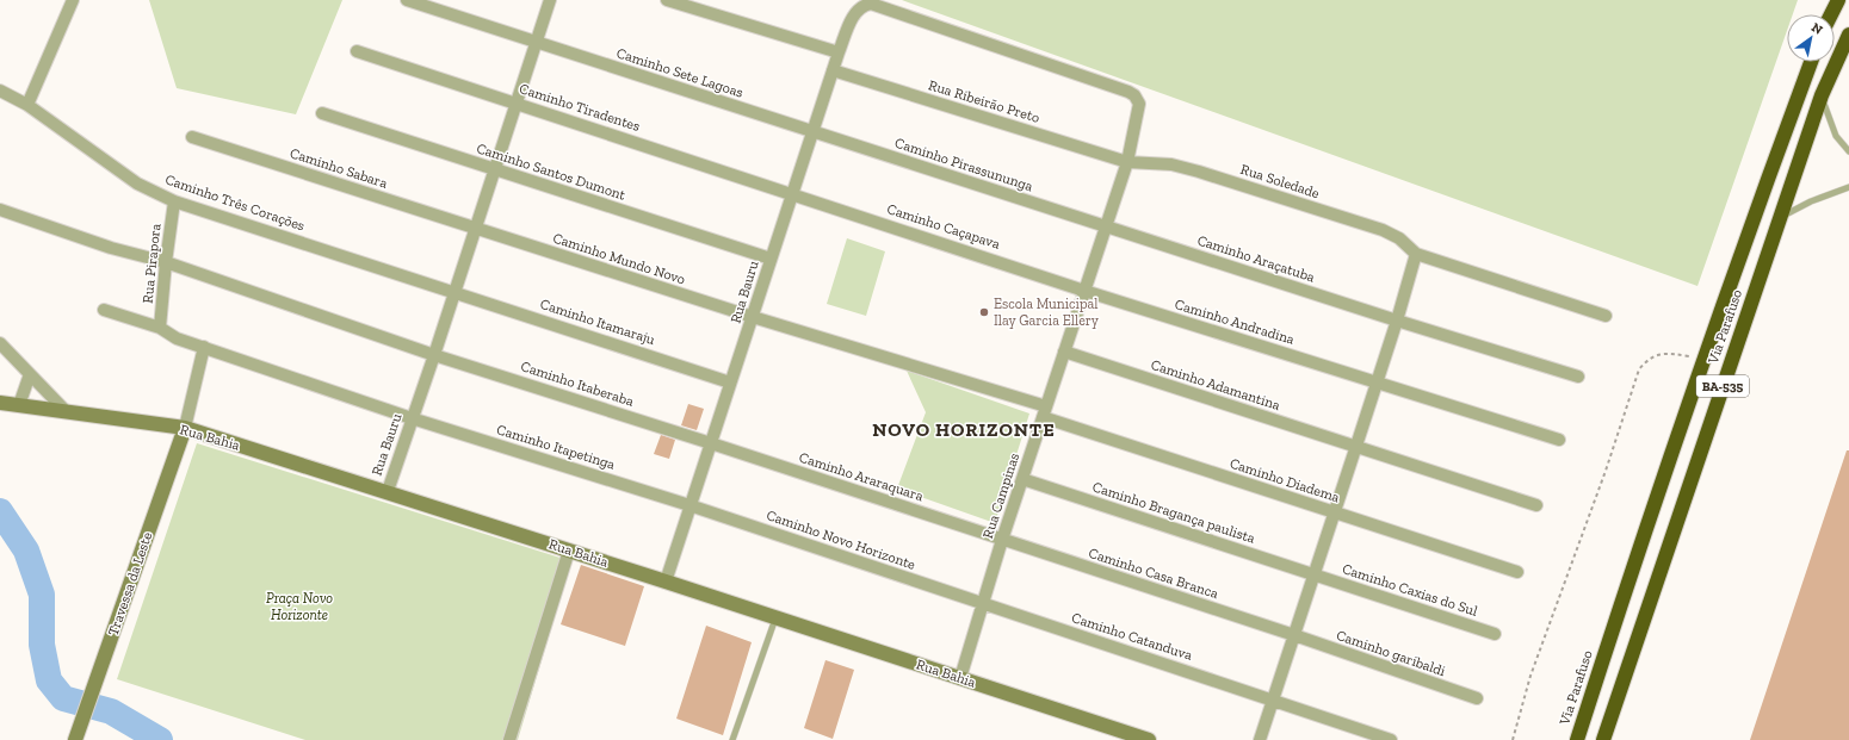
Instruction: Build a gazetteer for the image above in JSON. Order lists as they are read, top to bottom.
{
  "streets": {
    "highway": ["Via Parafuso", "BA-535"],
    "street": [
      "Caminho Sete Lagoas",
      "Rua Ribeirão Preto",
      "Caminho Tiradentes",
      "Caminho Pirassununga",
      "Caminho Sabara",
      "Caminho Santos Dumont",
      "Rua Soledade",
      "Caminho Três Corações",
      "Caminho Caçapava",
      "Caminho Mundo Novo",
      "Caminho Araçatuba",
      "Rua Pirapora",
      "Rua Bauru",
      "Caminho Itamaraju",
      "Caminho Andradina",
      "Caminho Itaberaba",
      "Caminho Adamantina",
      "Rua Bahia",
      "Caminho Itapetinga",
      "Caminho Araraquara",
      "Caminho Diadema",
      "Rua Campinas",
      "Caminho Bragança paulista",
      "Caminho Novo Horizonte",
      "Caminho Casa Branca",
      "Travessa da Leste",
      "Caminho Caxias do Sul",
      "Caminho Catanduva",
      "Caminho garibaldi"
    ]
  },
  "crossings": [
    ["Caminho Sete Lagoas", "Caminho Pirassununga"],
    ["Caminho Sete Lagoas", "Rua Bauru"],
    ["Rua Ribeirão Preto", "Rua Soledade"],
    ["Rua Ribeirão Preto", "Rua Bauru"],
    ["Rua Ribeirão Preto", "Rua Campinas"],
    ["Caminho Tiradentes", "Caminho Caçapava"],
    ["Caminho Tiradentes", "Rua Bauru"],
    ["Caminho Pirassununga", "Caminho Araçatuba"],
    ["Caminho Pirassununga", "Rua Bauru"],
    ["Caminho Pirassununga", "Rua Campinas"],
    ["Caminho Sabara", "Caminho Mundo Novo"],
    ["Caminho Sabara", "Rua Bauru"],
    ["Caminho Santos Dumont", "Rua Bauru"],
    ["Rua Soledade", "Rua Campinas"],
    ["Caminho Três Corações", "Rua Pirapora"],
    ["Caminho Três Corações", "Rua Bauru"],
    ["Caminho Três Corações", "Caminho Itamaraju"],
    ["Caminho Caçapava", "Rua Bauru"],
    ["Caminho Caçapava", "Caminho Andradina"],
    ["Caminho Caçapava", "Rua Campinas"],
    ["Caminho Mundo Novo", "Rua Bauru"],
    ["Caminho Mundo Novo", "Caminho Diadema"],
    ["Caminho Mundo Novo", "Rua Campinas"],
    ["Caminho Araçatuba", "Rua Campinas"],
    ["Rua Pirapora", "Caminho Itaberaba"],
    ["Rua Pirapora", "Caminho Itapetinga"],
    ["Rua Bauru", "Caminho Itamaraju"],
    ["Rua Bauru", "Caminho Itaberaba"],
    ["Rua Bauru", "Rua Bahia"],
    ["Rua Bauru", "Caminho Itapetinga"],
    ["Rua Bauru", "Caminho Araraquara"],
    ["Rua Bauru", "Rua Campinas"],
    ["Rua Bauru", "Caminho Novo Horizonte"],
    ["Caminho Andradina", "Rua Campinas"],
    ["Caminho Itaberaba", "Caminho Araraquara"],
    ["Caminho Adamantina", "Rua Campinas"],
    ["Rua Bahia", "Rua Campinas"],
    ["Rua Bahia", "Travessa da Leste"],
    ["Caminho Itapetinga", "Caminho Novo Horizonte"],
    ["Caminho Araraquara", "Rua Campinas"],
    ["Caminho Araraquara", "Caminho Casa Branca"],
    ["Caminho Diadema", "Rua Campinas"],
    ["Rua Campinas", "Caminho Bragança paulista"],
    ["Rua Campinas", "Caminho Novo Horizonte"],
    ["Rua Campinas", "Caminho Casa Branca"],
    ["Rua Campinas", "Caminho Catanduva"],
    ["Caminho Bragança paulista", "Caminho Caxias do Sul"],
    ["Caminho Novo Horizonte", "Caminho Catanduva"],
    ["Caminho Casa Branca", "Caminho garibaldi"]
  ],
  "districts": ["NOVO HORIZONTE"],
  "parks": ["Praça Novo Horizonte"],
  "places": ["Escola Municipal Ilay Garcia Ellery"],
  "north": "top right"
}
